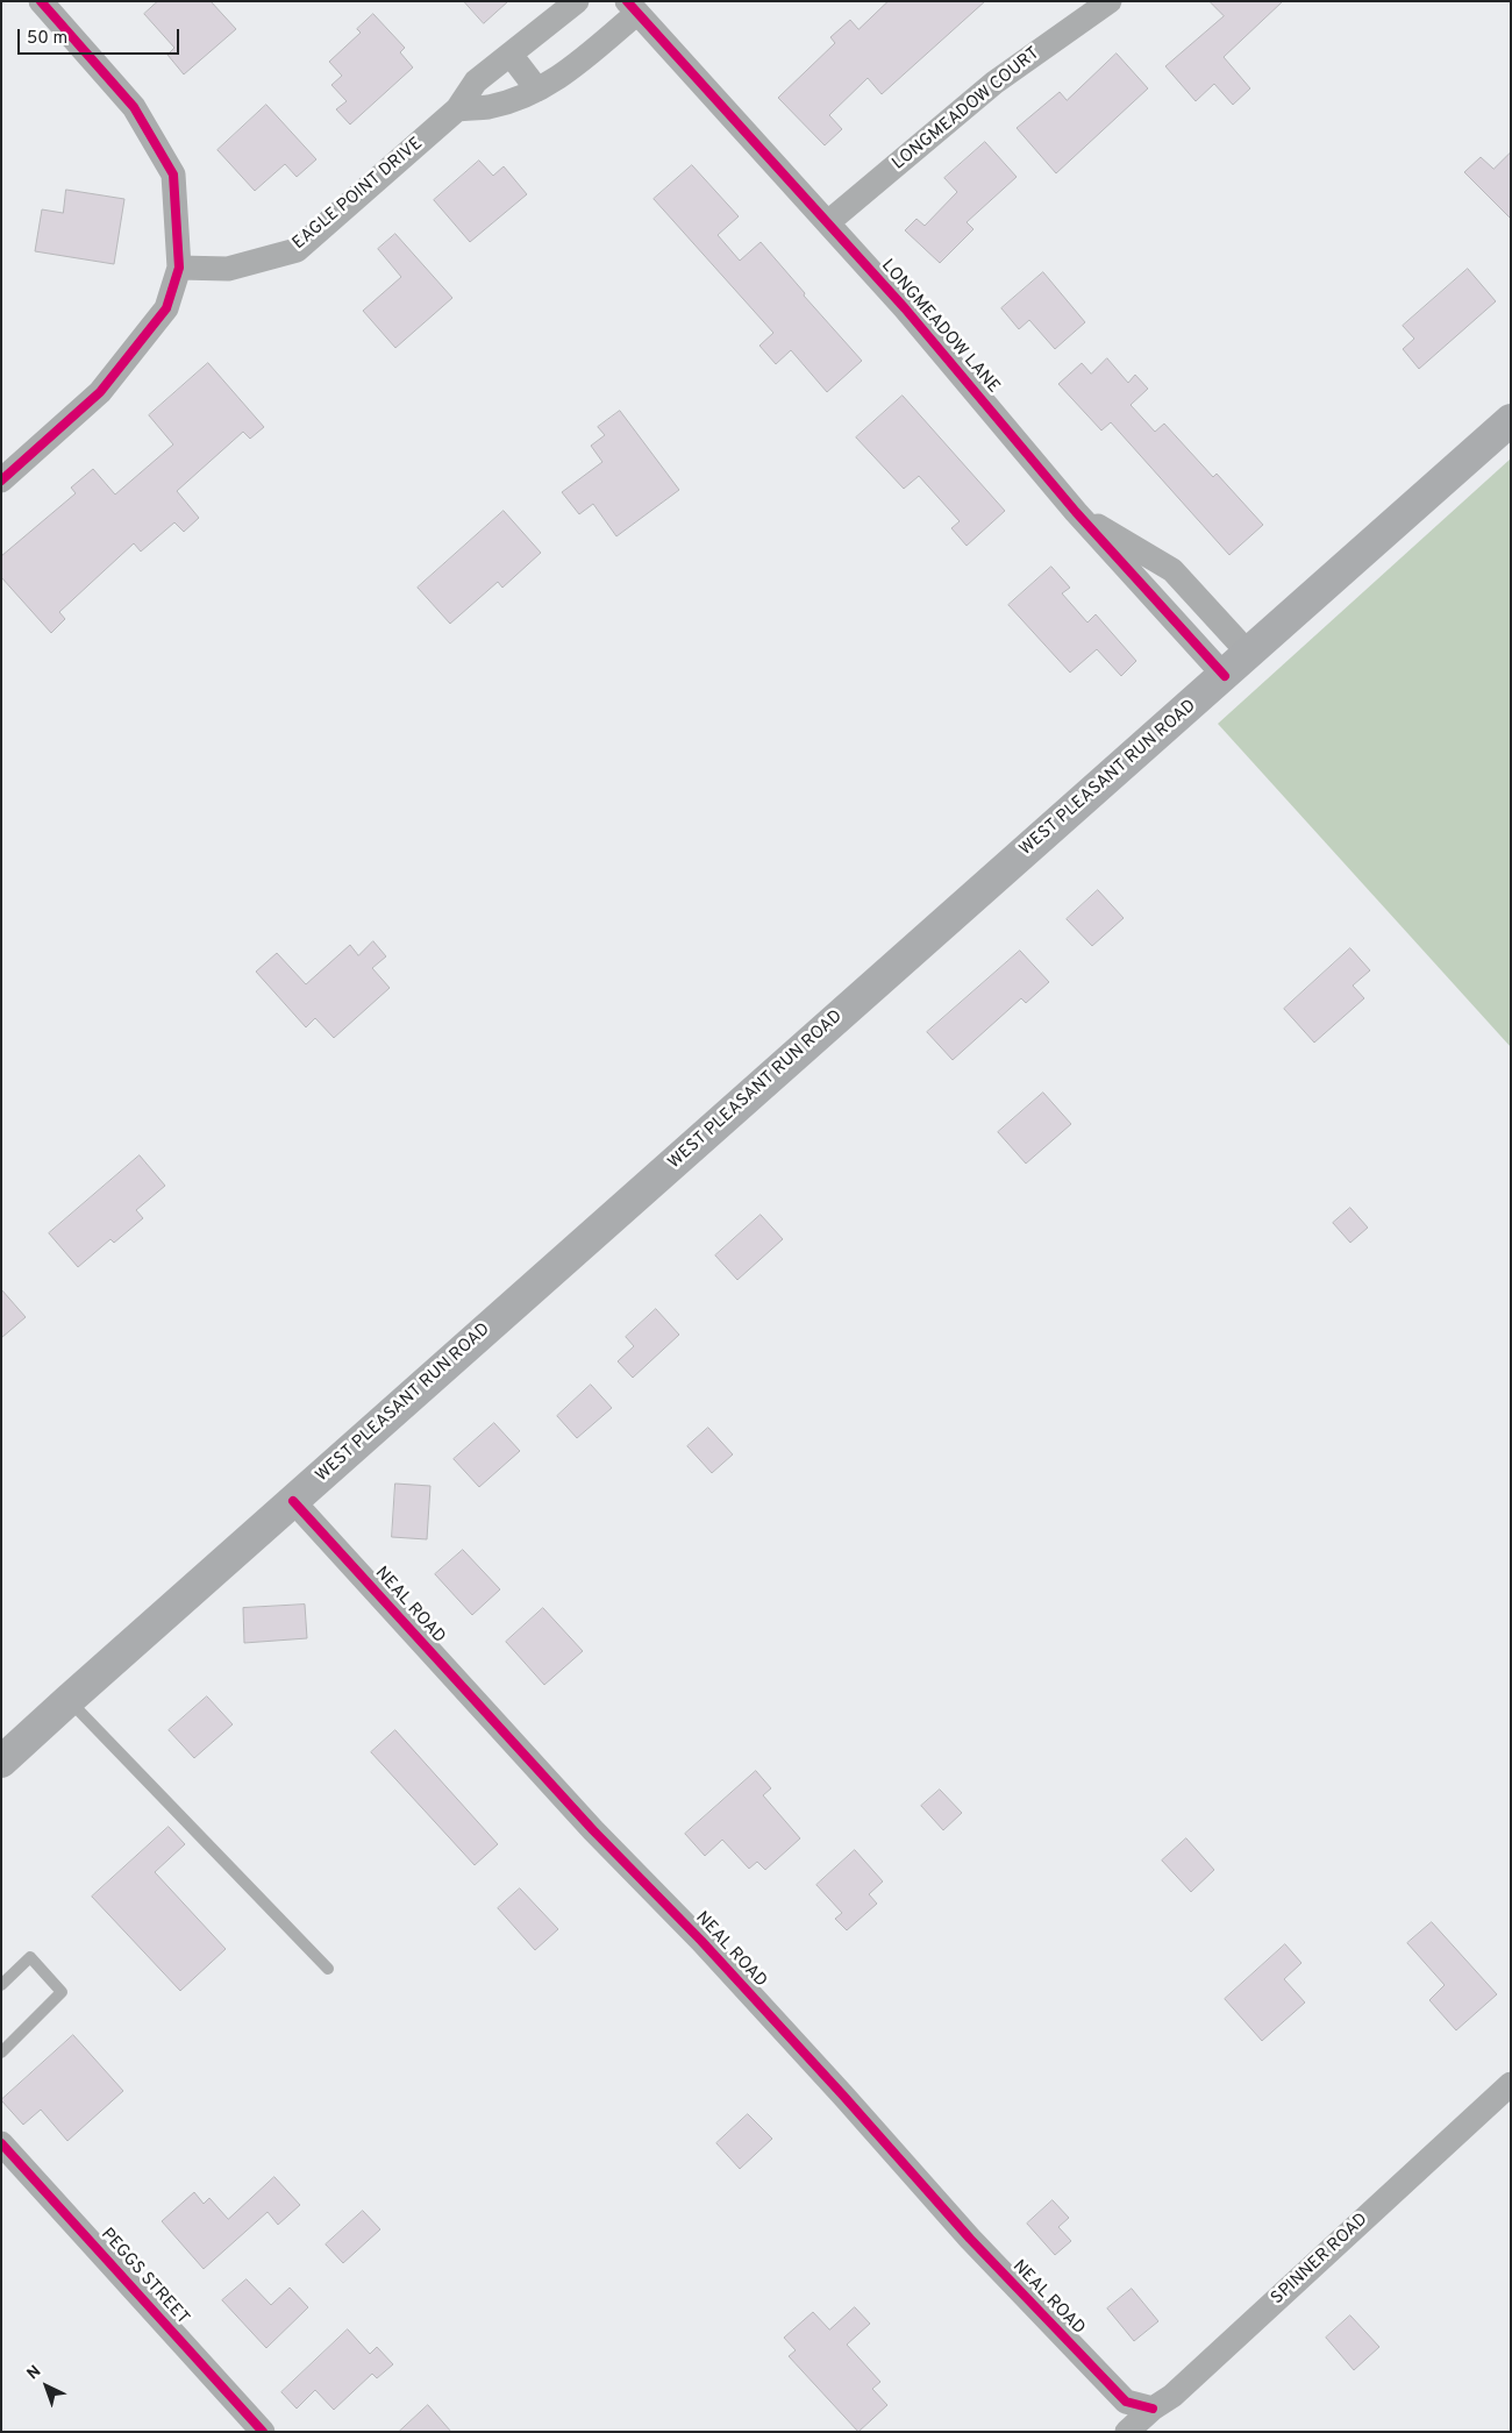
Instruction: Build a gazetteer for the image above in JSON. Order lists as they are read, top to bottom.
{
  "streets": {
    "main road": ["WEST PLEASANT RUN ROAD"],
    "street": [
      "LONGMEADOW COURT",
      "EAGLE POINT DRIVE",
      "LONGMEADOW LANE",
      "NEAL ROAD",
      "SPINNER ROAD",
      "PEGGS STREET"
    ]
  },
  "crossings": [
    ["LONGMEADOW COURT", "LONGMEADOW LANE"],
    ["LONGMEADOW LANE", "WEST PLEASANT RUN ROAD"],
    ["WEST PLEASANT RUN ROAD", "NEAL ROAD"],
    ["NEAL ROAD", "SPINNER ROAD"]
  ],
  "scale_bar": "50 m",
  "north": "top left"
}
